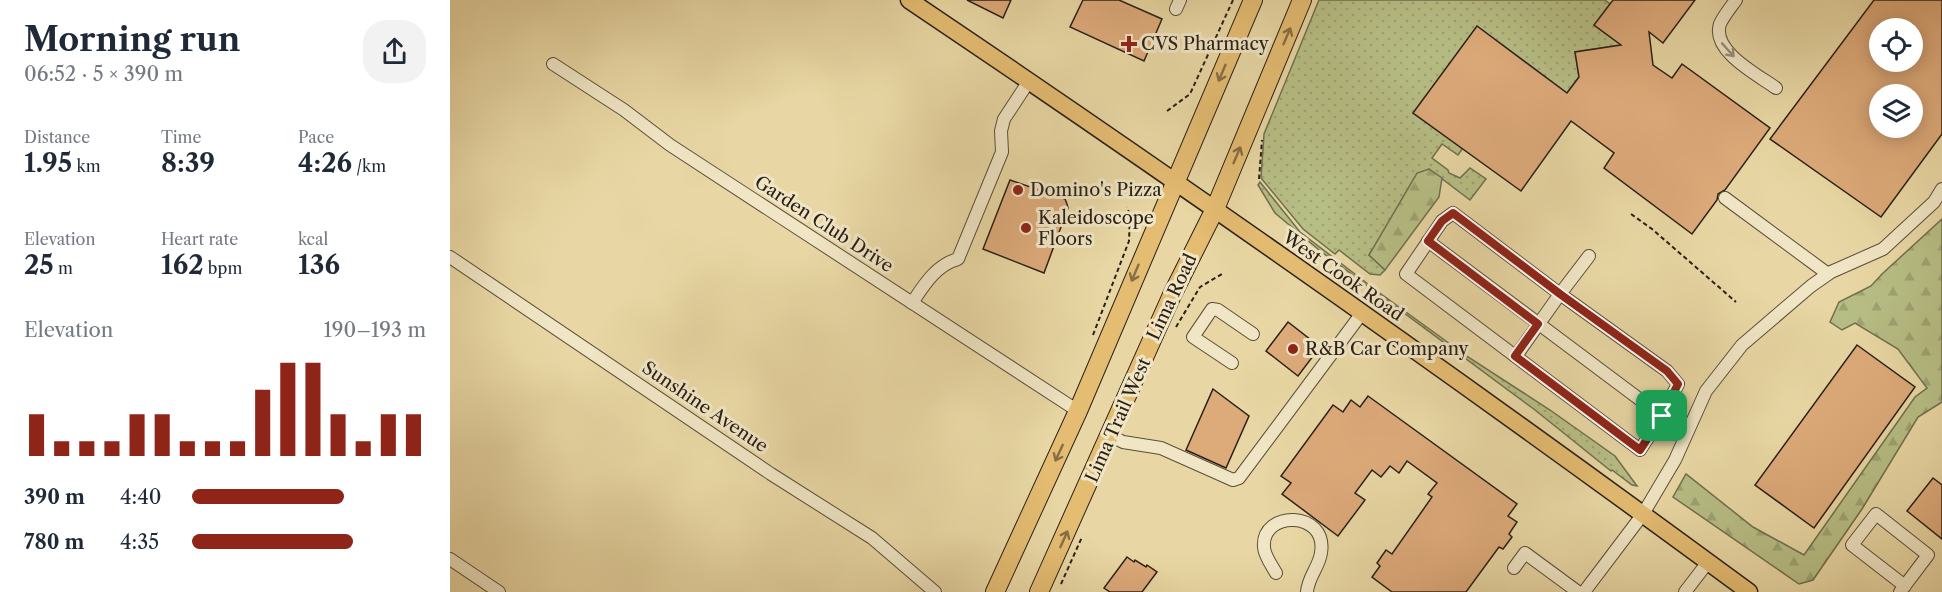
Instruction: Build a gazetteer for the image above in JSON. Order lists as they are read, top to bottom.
{
  "streets": {
    "highway": ["Lima Road"],
    "main road": ["West Cook Road"],
    "street": ["Garden Club Drive", "Sunshine Avenue"]
  },
  "crossings": [
    ["West Cook Road", "Lima Road"]
  ],
  "places": {
    "health": ["CVS Pharmacy"],
    "other": ["Domino's Pizza", "Kaleidoscope Floors", "R&B Car Company"]
  },
  "page": {
    "heading": ["Morning run", "06:52 · 5 × 390 m"],
    "stats": [
      ["Distance", "1.95 km"],
      ["Time", "8:39"],
      ["Pace", "4:26 /km"],
      ["Elevation", "25 m"],
      ["Heart rate", "162 bpm"],
      ["kcal", "136"]
    ],
    "chart": ["Elevation", "190–193 m"],
    "list": [
      {
        "name": "390 m",
        "note": "4:40"
      },
      {
        "name": "780 m",
        "note": "4:35"
      }
    ]
  }
}
